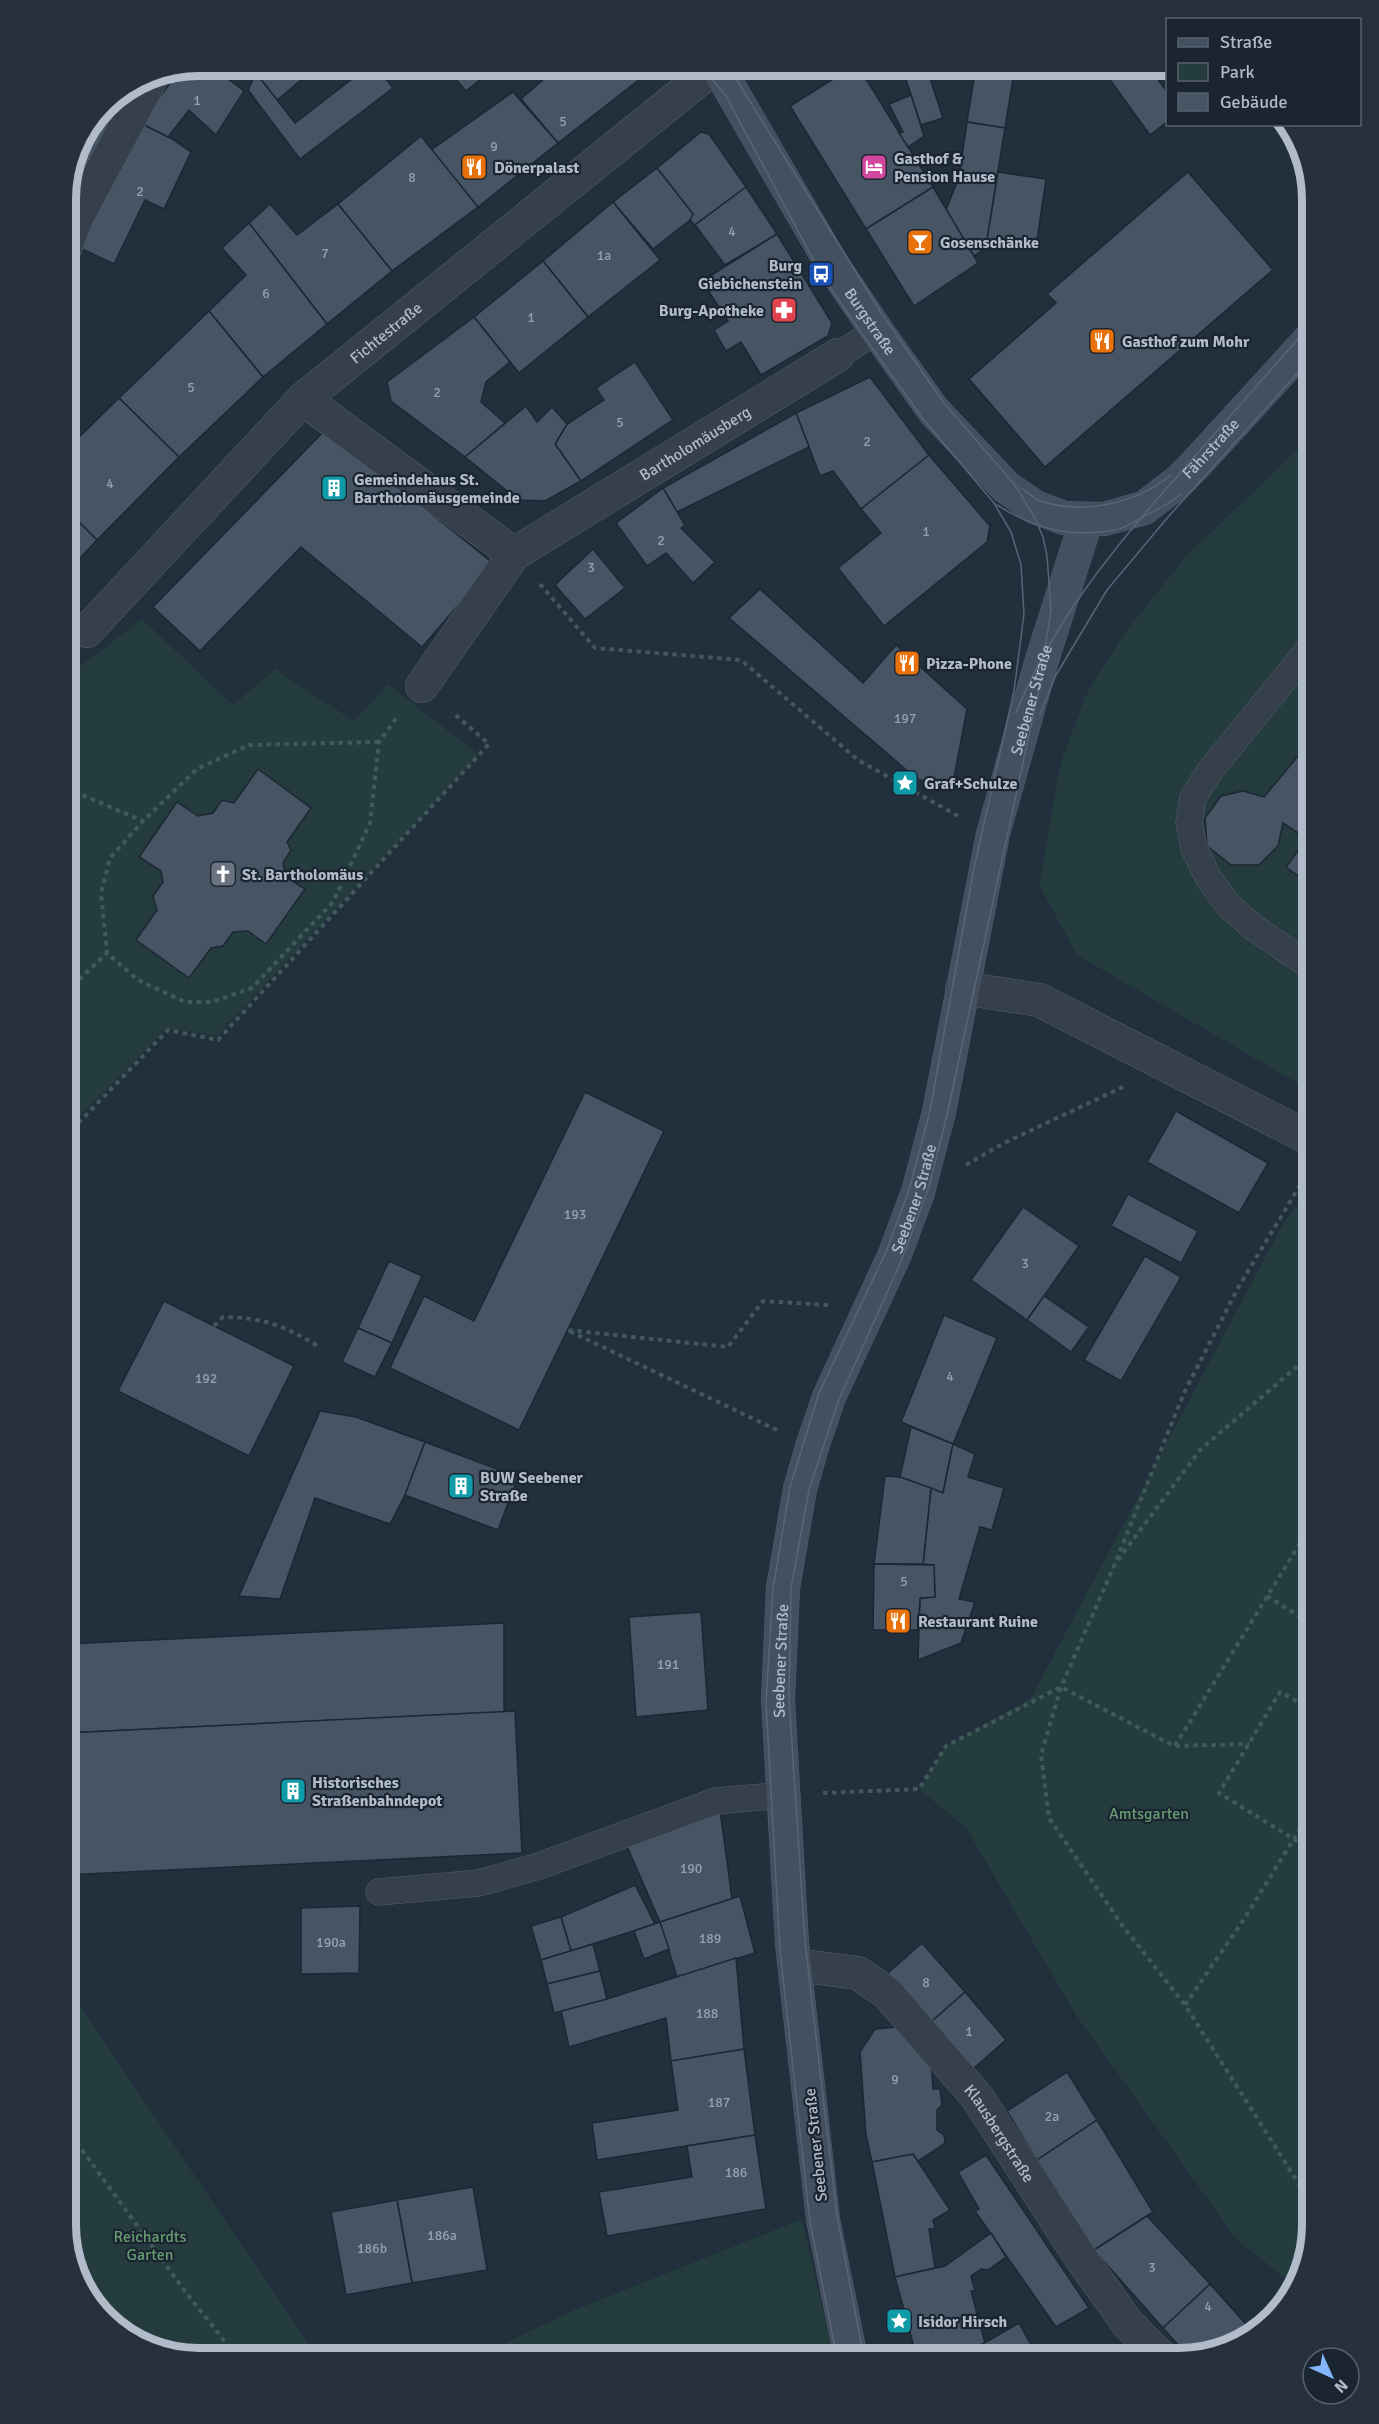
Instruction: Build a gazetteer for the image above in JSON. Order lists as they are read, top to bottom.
{
  "streets": {
    "street": [
      "Burgstraße",
      "Fichtestraße",
      "Bartholomäusberg",
      "Fährstraße",
      "Seebener Straße",
      "Klausbergstraße"
    ]
  },
  "crossings": [
    ["Burgstraße", "Bartholomäusberg"],
    ["Burgstraße", "Fährstraße"],
    ["Burgstraße", "Seebener Straße"],
    ["Fährstraße", "Seebener Straße"],
    ["Seebener Straße", "Klausbergstraße"]
  ],
  "parks": ["Amtsgarten", "Reichardts Garten"],
  "places": {
    "restaurant": [
      "Dönerpalast",
      "Gasthof zum Mohr",
      "Pizza-Phone",
      "Restaurant Ruine"
    ],
    "hotel": ["Gasthof & Pension Hause"],
    "bar": ["Gosenschänke"],
    "bus stop": ["Burg Giebichenstein"],
    "pharmacy": ["Burg-Apotheke"],
    "building": ["Gemeindehaus St. Bartholomäusgemeinde", "BUW Seebener Straße", "Historisches Straßenbahndepot"],
    "place": ["Graf+Schulze", "Isidor Hirsch"],
    "church": ["St. Bartholomäus"]
  },
  "house_numbers": [
    "1",
    "5",
    "9",
    "8",
    "2",
    "4",
    "7",
    "1a",
    "6",
    "1",
    "5",
    "2",
    "5",
    "2",
    "4",
    "1",
    "2",
    "3",
    "197",
    "193",
    "3",
    "4",
    "192",
    "5",
    "191",
    "190",
    "189",
    "190a",
    "8",
    "188",
    "1",
    "9",
    "187",
    "2a",
    "186",
    "186a",
    "186b",
    "3",
    "4"
  ],
  "legend": ["Straße", "Park", "Gebäude"],
  "north": "bottom right"
}
